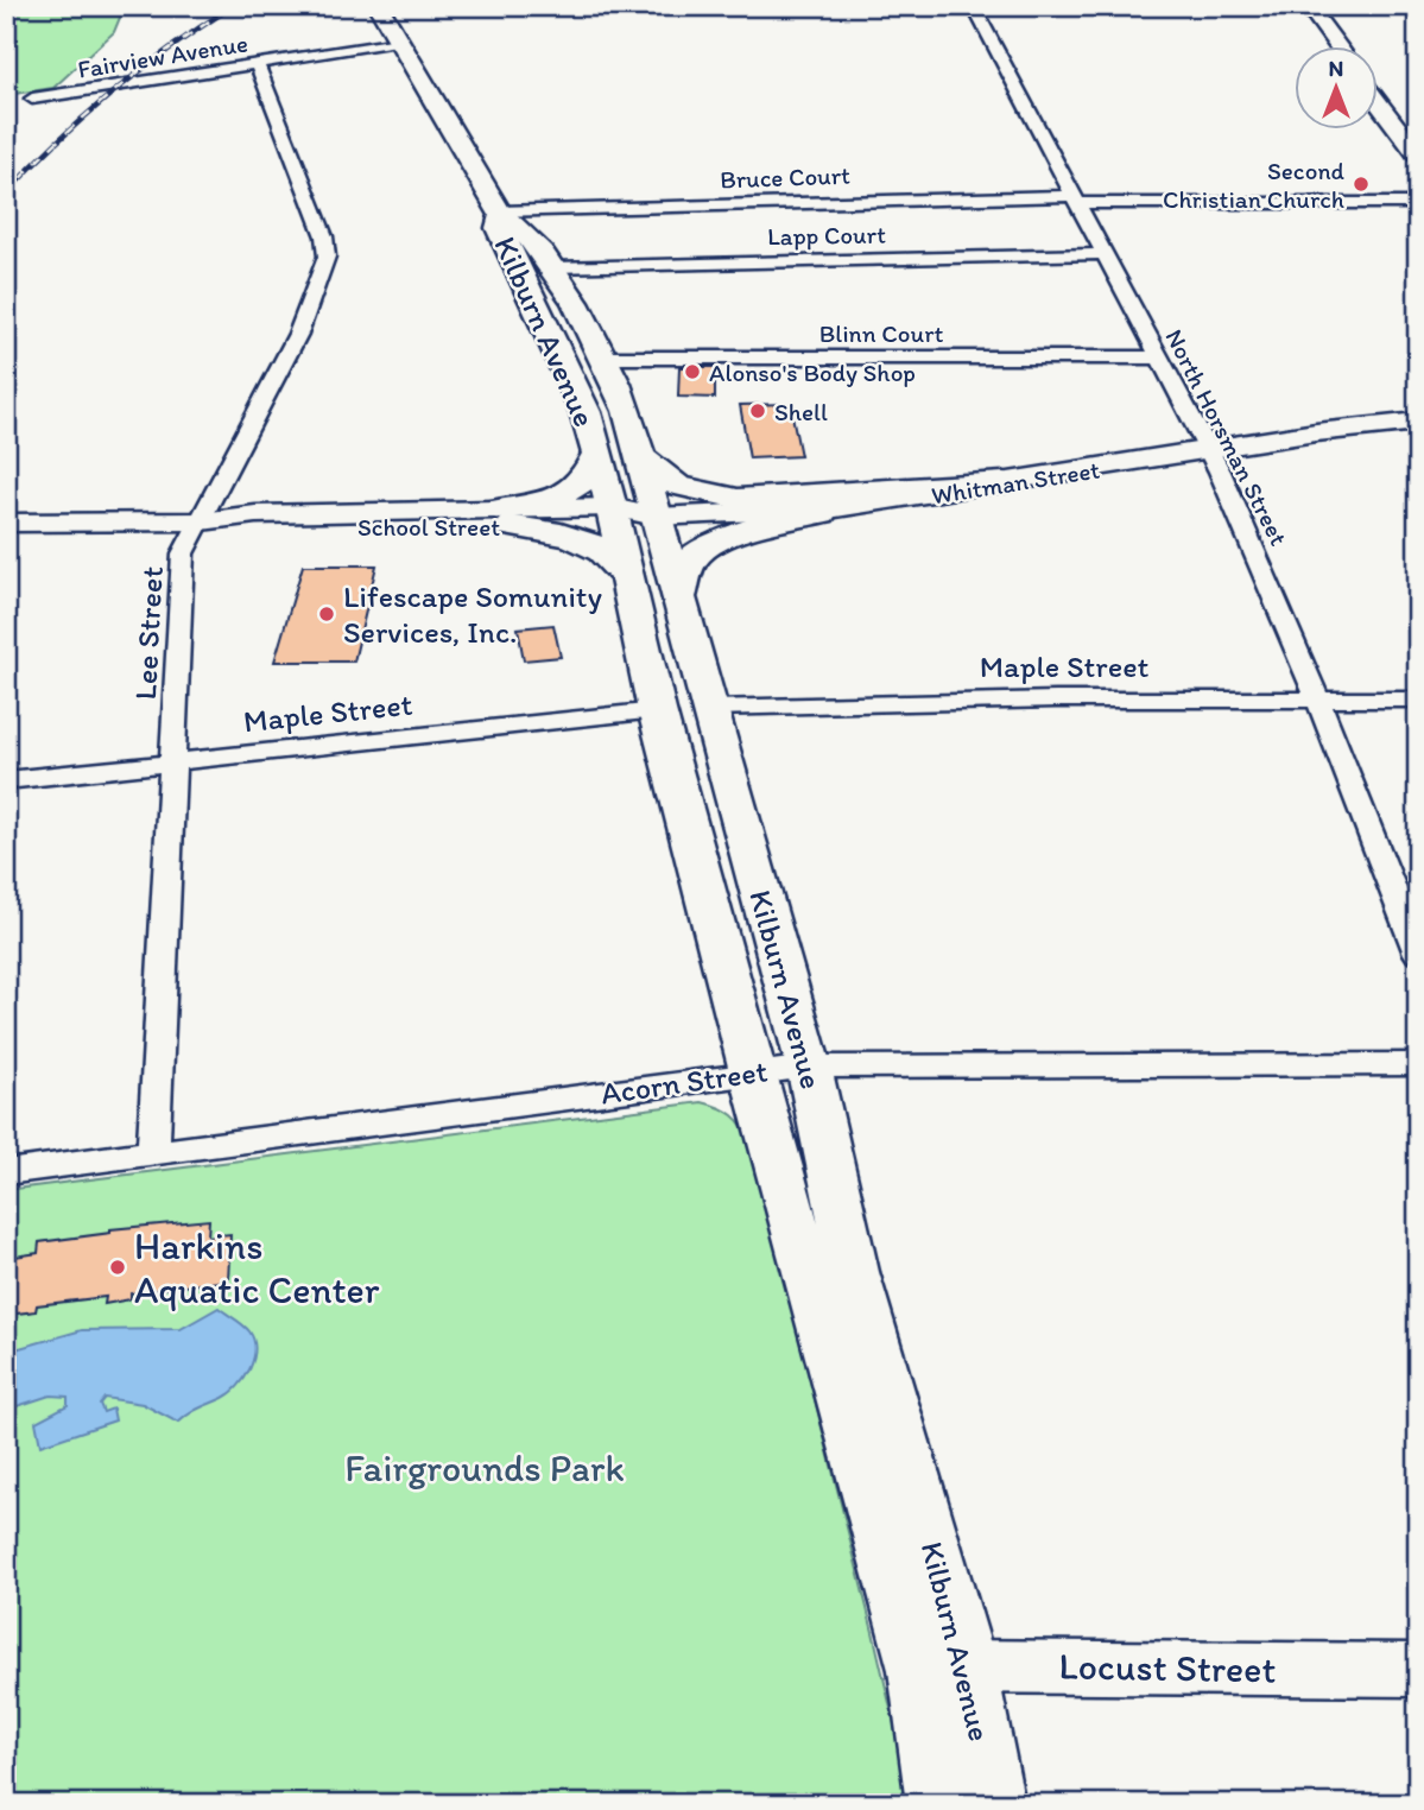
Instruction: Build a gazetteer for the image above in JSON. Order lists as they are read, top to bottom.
{
  "streets": {
    "main road": [
      "Kilburn Avenue",
      "Whitman Street",
      "School Street",
      "Locust Street"
    ],
    "street": [
      "Fairview Avenue",
      "Bruce Court",
      "Lapp Court",
      "Blinn Court",
      "North Horsman Street",
      "Lee Street",
      "Maple Street",
      "Acorn Street"
    ]
  },
  "crossings": [
    ["Fairview Avenue", "Kilburn Avenue"],
    ["Fairview Avenue", "Lee Street"],
    ["Bruce Court", "Kilburn Avenue"],
    ["Bruce Court", "North Horsman Street"],
    ["Lapp Court", "Kilburn Avenue"],
    ["Lapp Court", "North Horsman Street"],
    ["Kilburn Avenue", "Blinn Court"],
    ["Kilburn Avenue", "Whitman Street"],
    ["Kilburn Avenue", "School Street"],
    ["Kilburn Avenue", "Maple Street"],
    ["Kilburn Avenue", "Acorn Street"],
    ["Kilburn Avenue", "Locust Street"],
    ["Blinn Court", "North Horsman Street"],
    ["North Horsman Street", "Whitman Street"],
    ["North Horsman Street", "Maple Street"],
    ["Whitman Street", "School Street"],
    ["School Street", "Lee Street"],
    ["Lee Street", "Maple Street"],
    ["Lee Street", "Acorn Street"]
  ],
  "parks": ["Fairgrounds Park"],
  "places": [
    "Second Christian Church",
    "Alonso's Body Shop",
    "Shell",
    "Lifescape Somunity Services, Inc.",
    "Harkins Aquatic Center"
  ],
  "north": "top"
}
